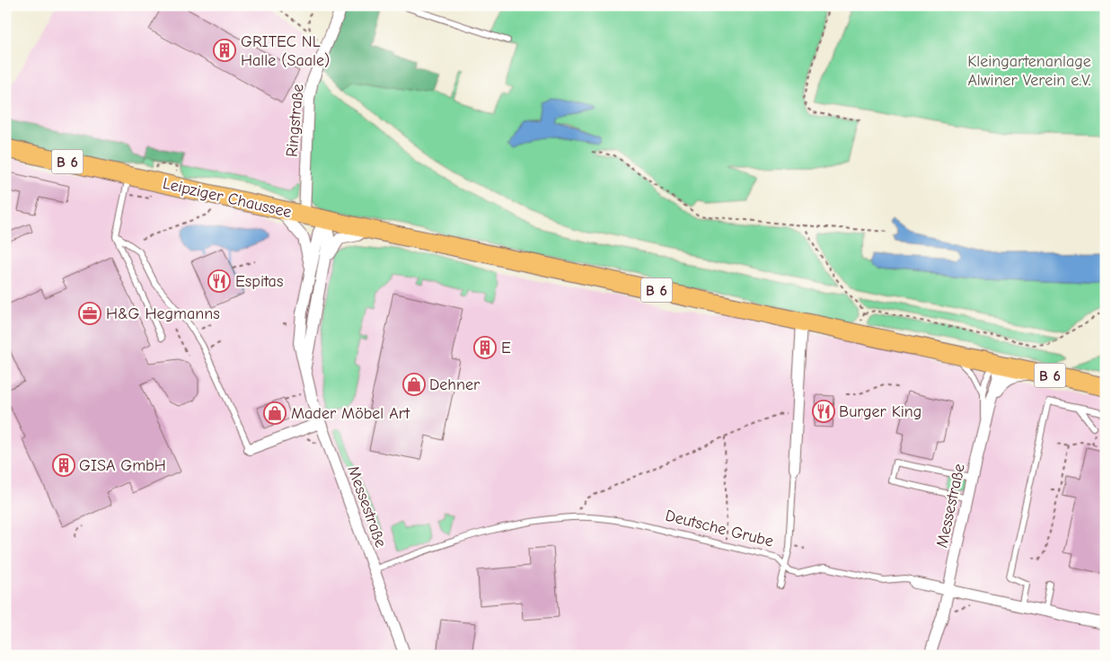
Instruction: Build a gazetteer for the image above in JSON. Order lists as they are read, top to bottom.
{
  "streets": {
    "main road": ["B 6", "Leipziger Chaussee"],
    "street": ["Ringstraße", "Messestraße", "Deutsche Grube"]
  },
  "crossings": [
    ["Ringstraße", "Leipziger Chaussee"],
    ["B 6", "Leipziger Chaussee"],
    ["B 6", "Messestraße"],
    ["Leipziger Chaussee", "Messestraße"],
    ["Messestraße", "Deutsche Grube"]
  ],
  "parks": ["Kleingartenanlage Alwiner Verein e.V."],
  "places": {
    "building": ["GRITEC NL Halle (Saale)", "E", "GISA GmbH"],
    "restaurant": ["Espitas", "Burger King"],
    "office": ["H&G Hegmanns"],
    "shop": ["Dehner", "Mader Möbel Art"]
  }
}
